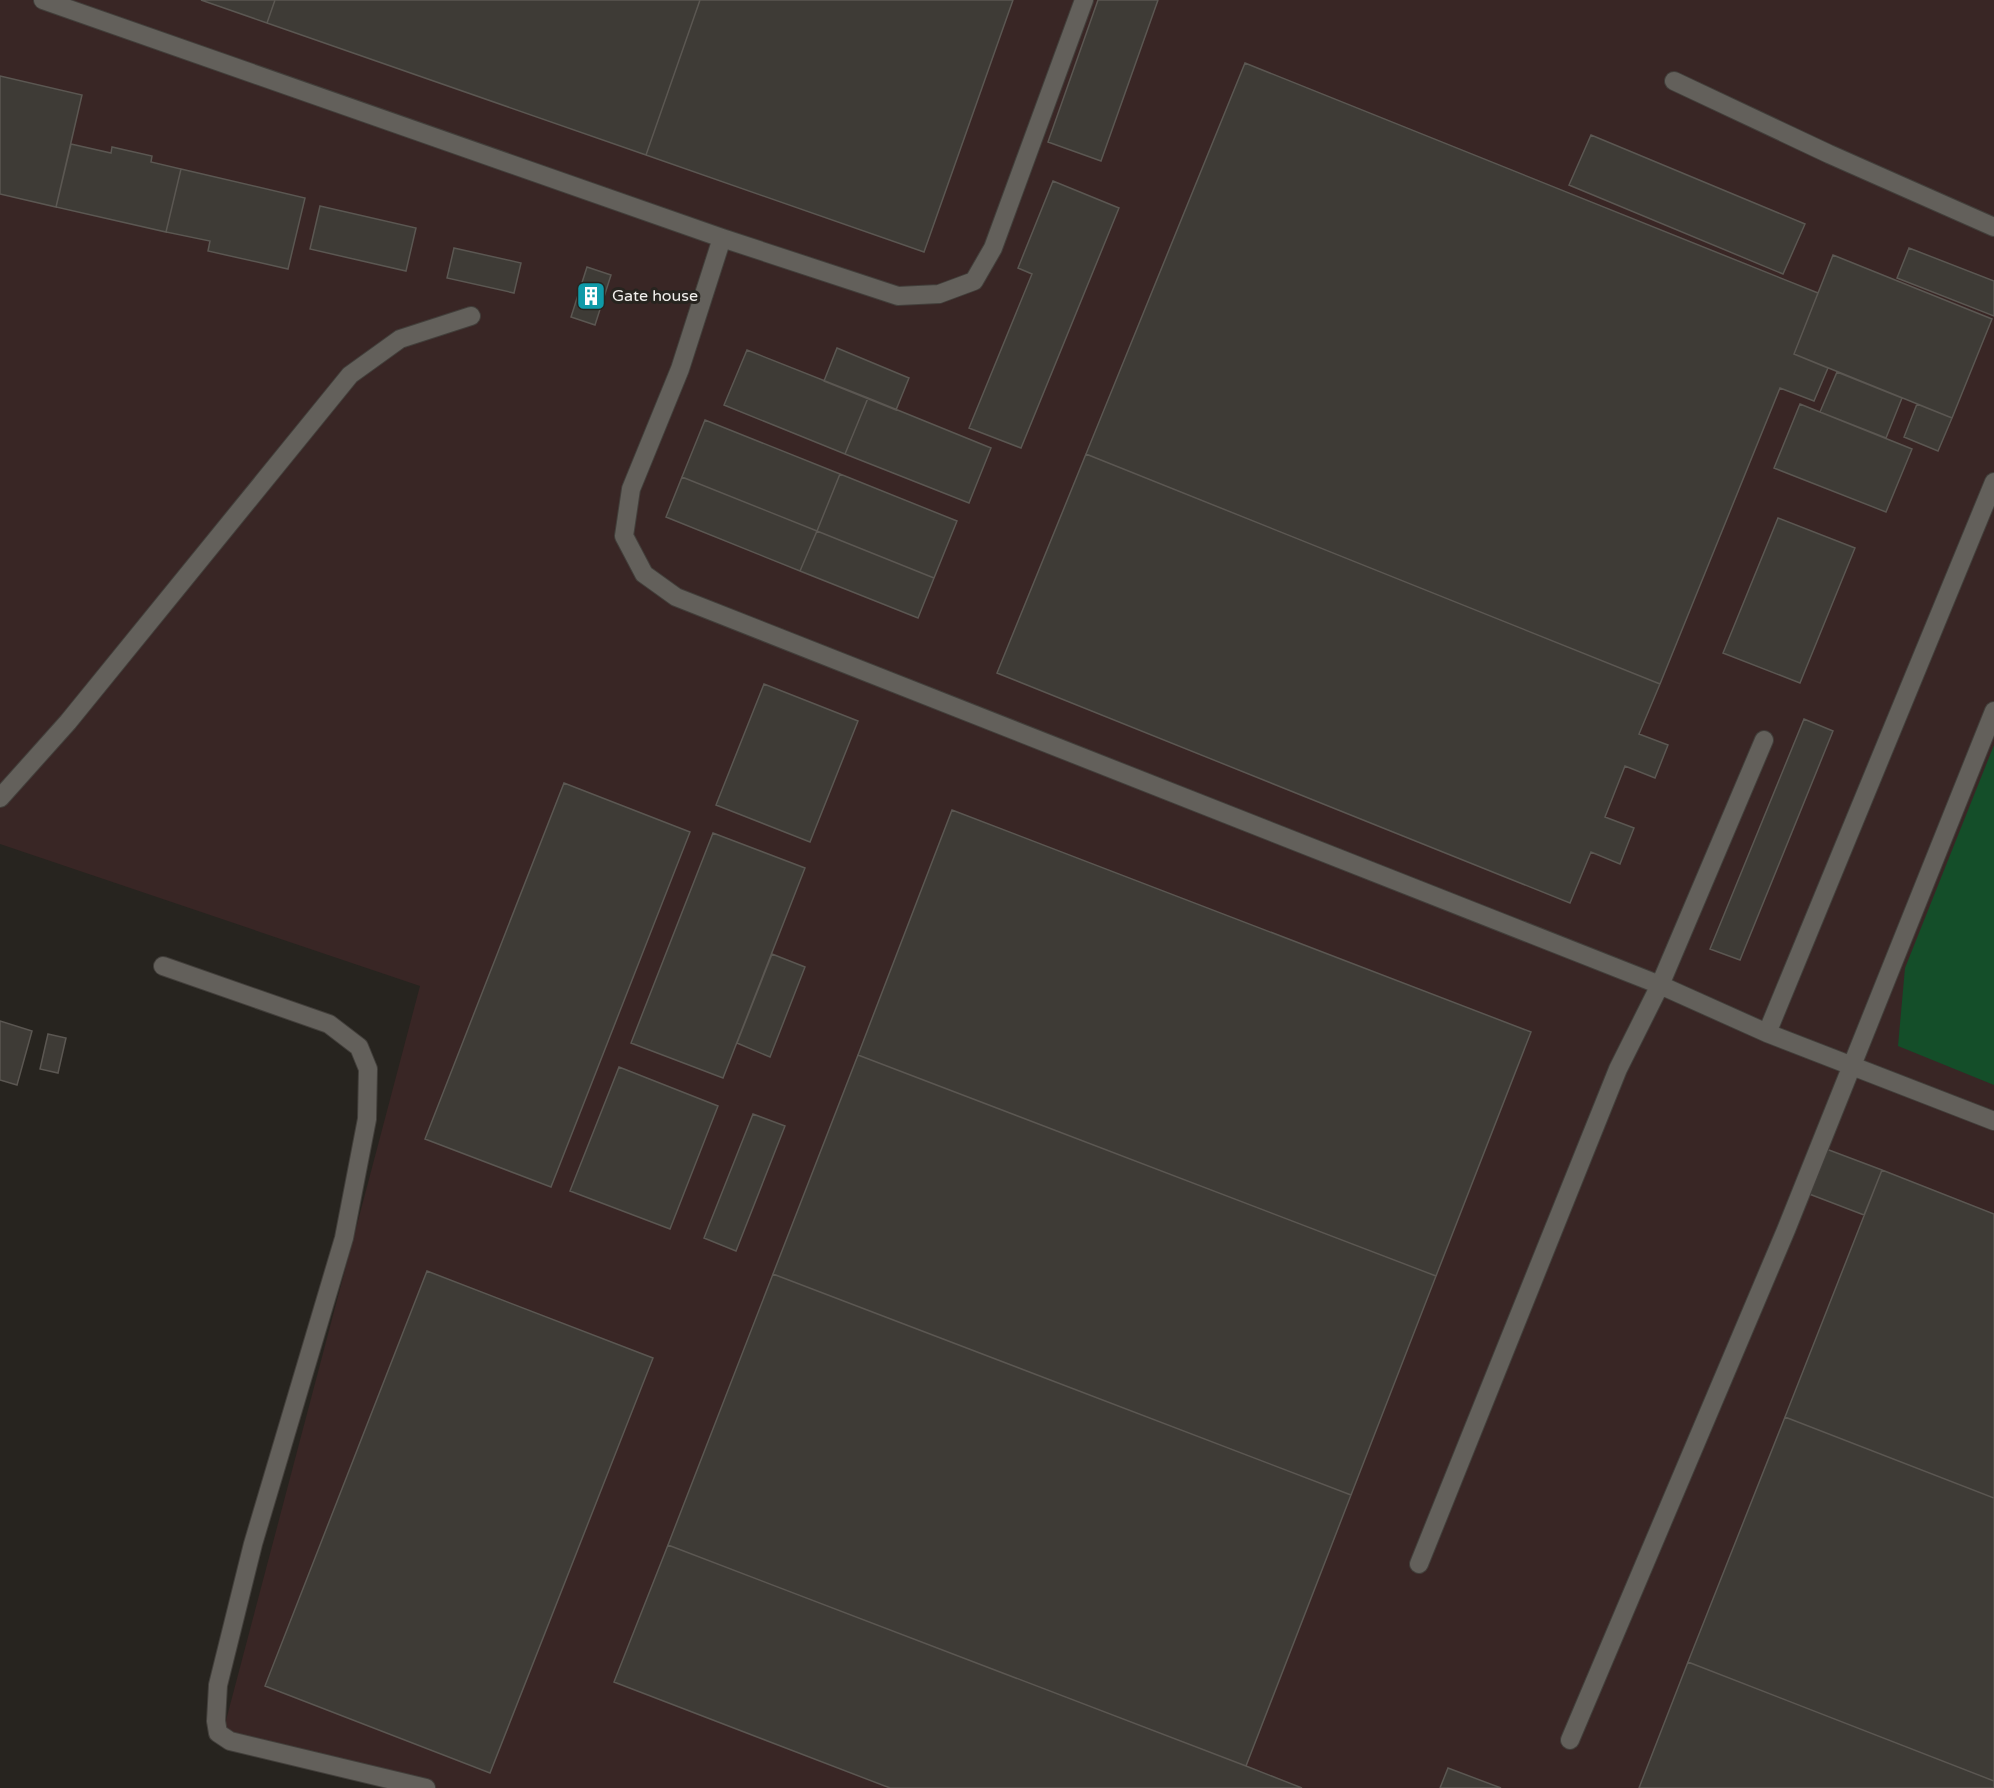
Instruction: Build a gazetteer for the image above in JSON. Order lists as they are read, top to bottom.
{
  "places": {
    "building": ["Gate house"]
  }
}
